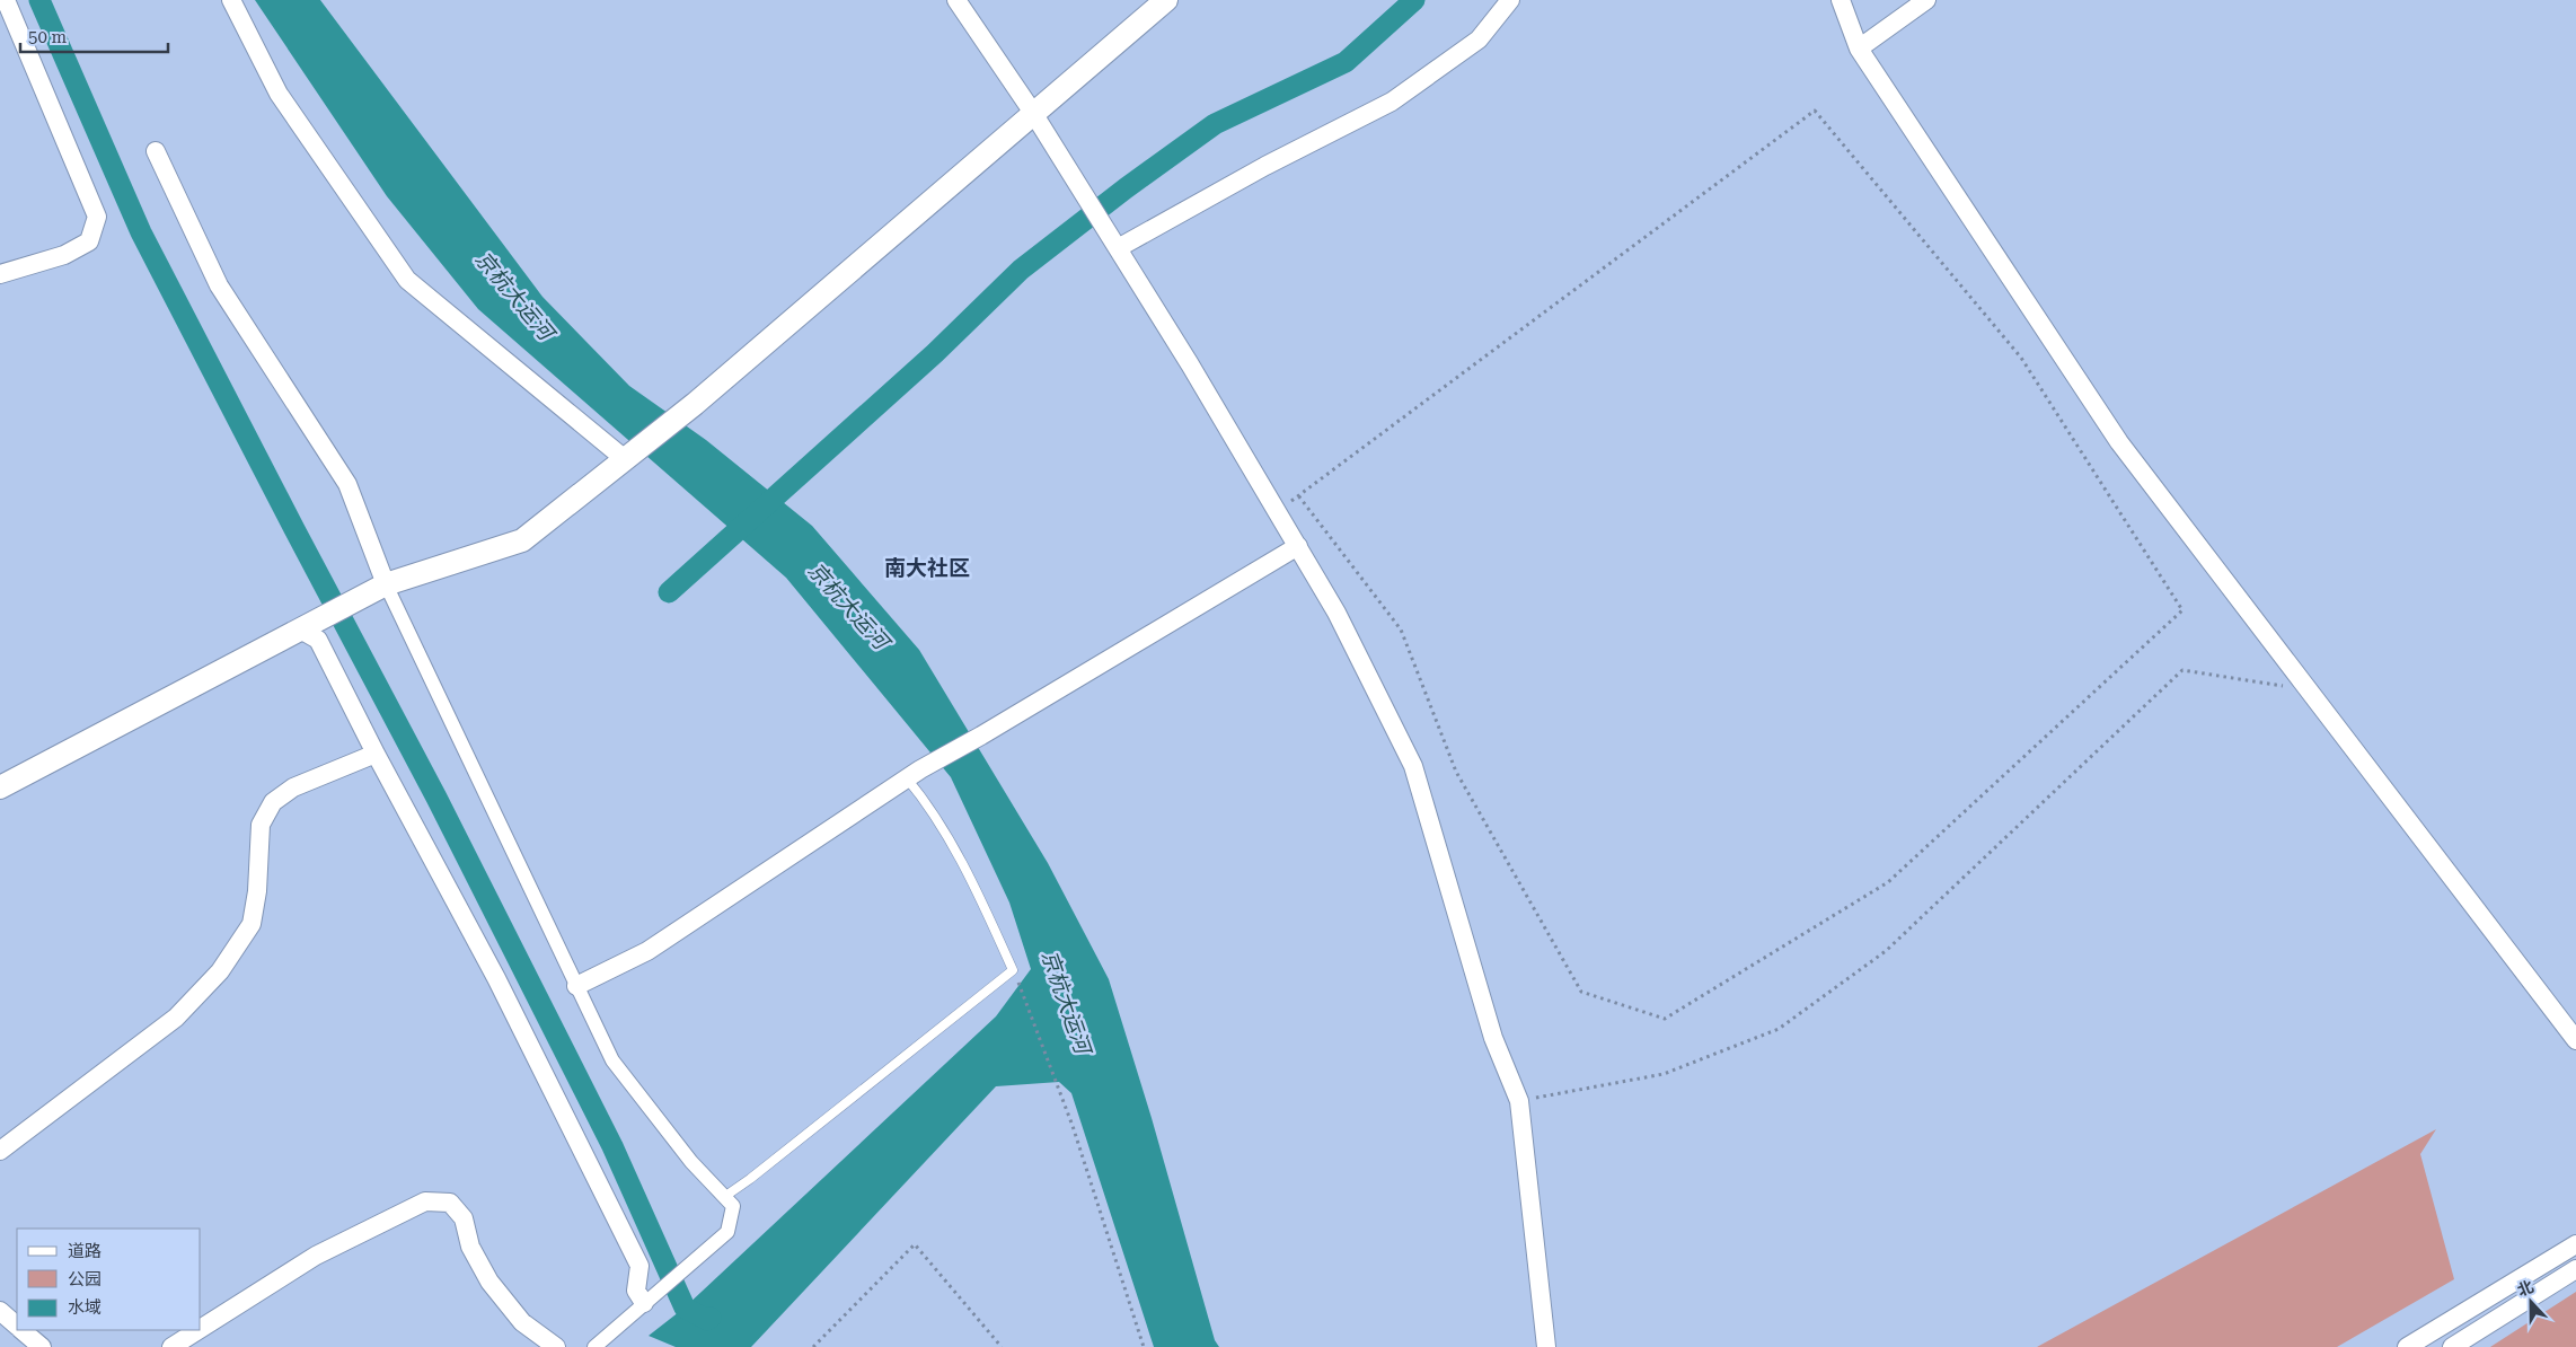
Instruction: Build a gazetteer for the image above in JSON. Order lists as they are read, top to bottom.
{
  "districts": ["南大社区"],
  "water": ["京杭大运河"],
  "legend": ["道路", "公园", "水域"],
  "scale_bar": "50 m",
  "north": "top"
}
